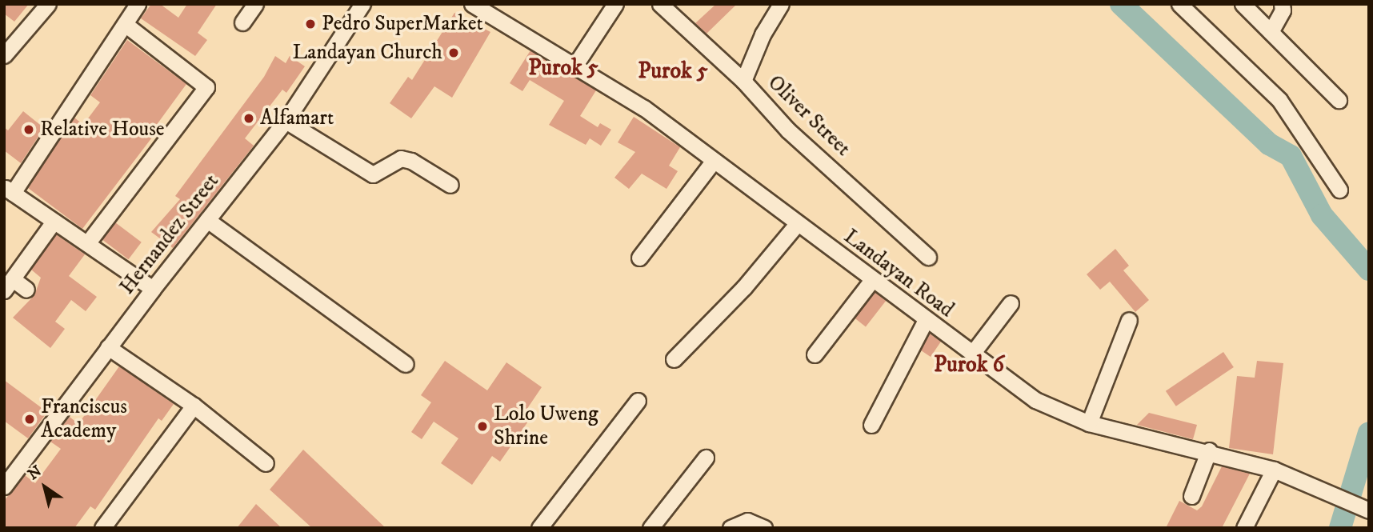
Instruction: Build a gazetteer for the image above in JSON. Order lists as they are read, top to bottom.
{
  "streets": {
    "street": ["Oliver Street", "Hernandez Street", "Landayan Road"]
  },
  "districts": ["Purok 5", "Purok 5", "Purok 6"],
  "places": [
    "Pedro SuperMarket",
    "Landayan Church",
    "Alfamart",
    "Relative House",
    "Franciscus Academy",
    "Lolo Uweng Shrine"
  ],
  "north": "top left"
}
